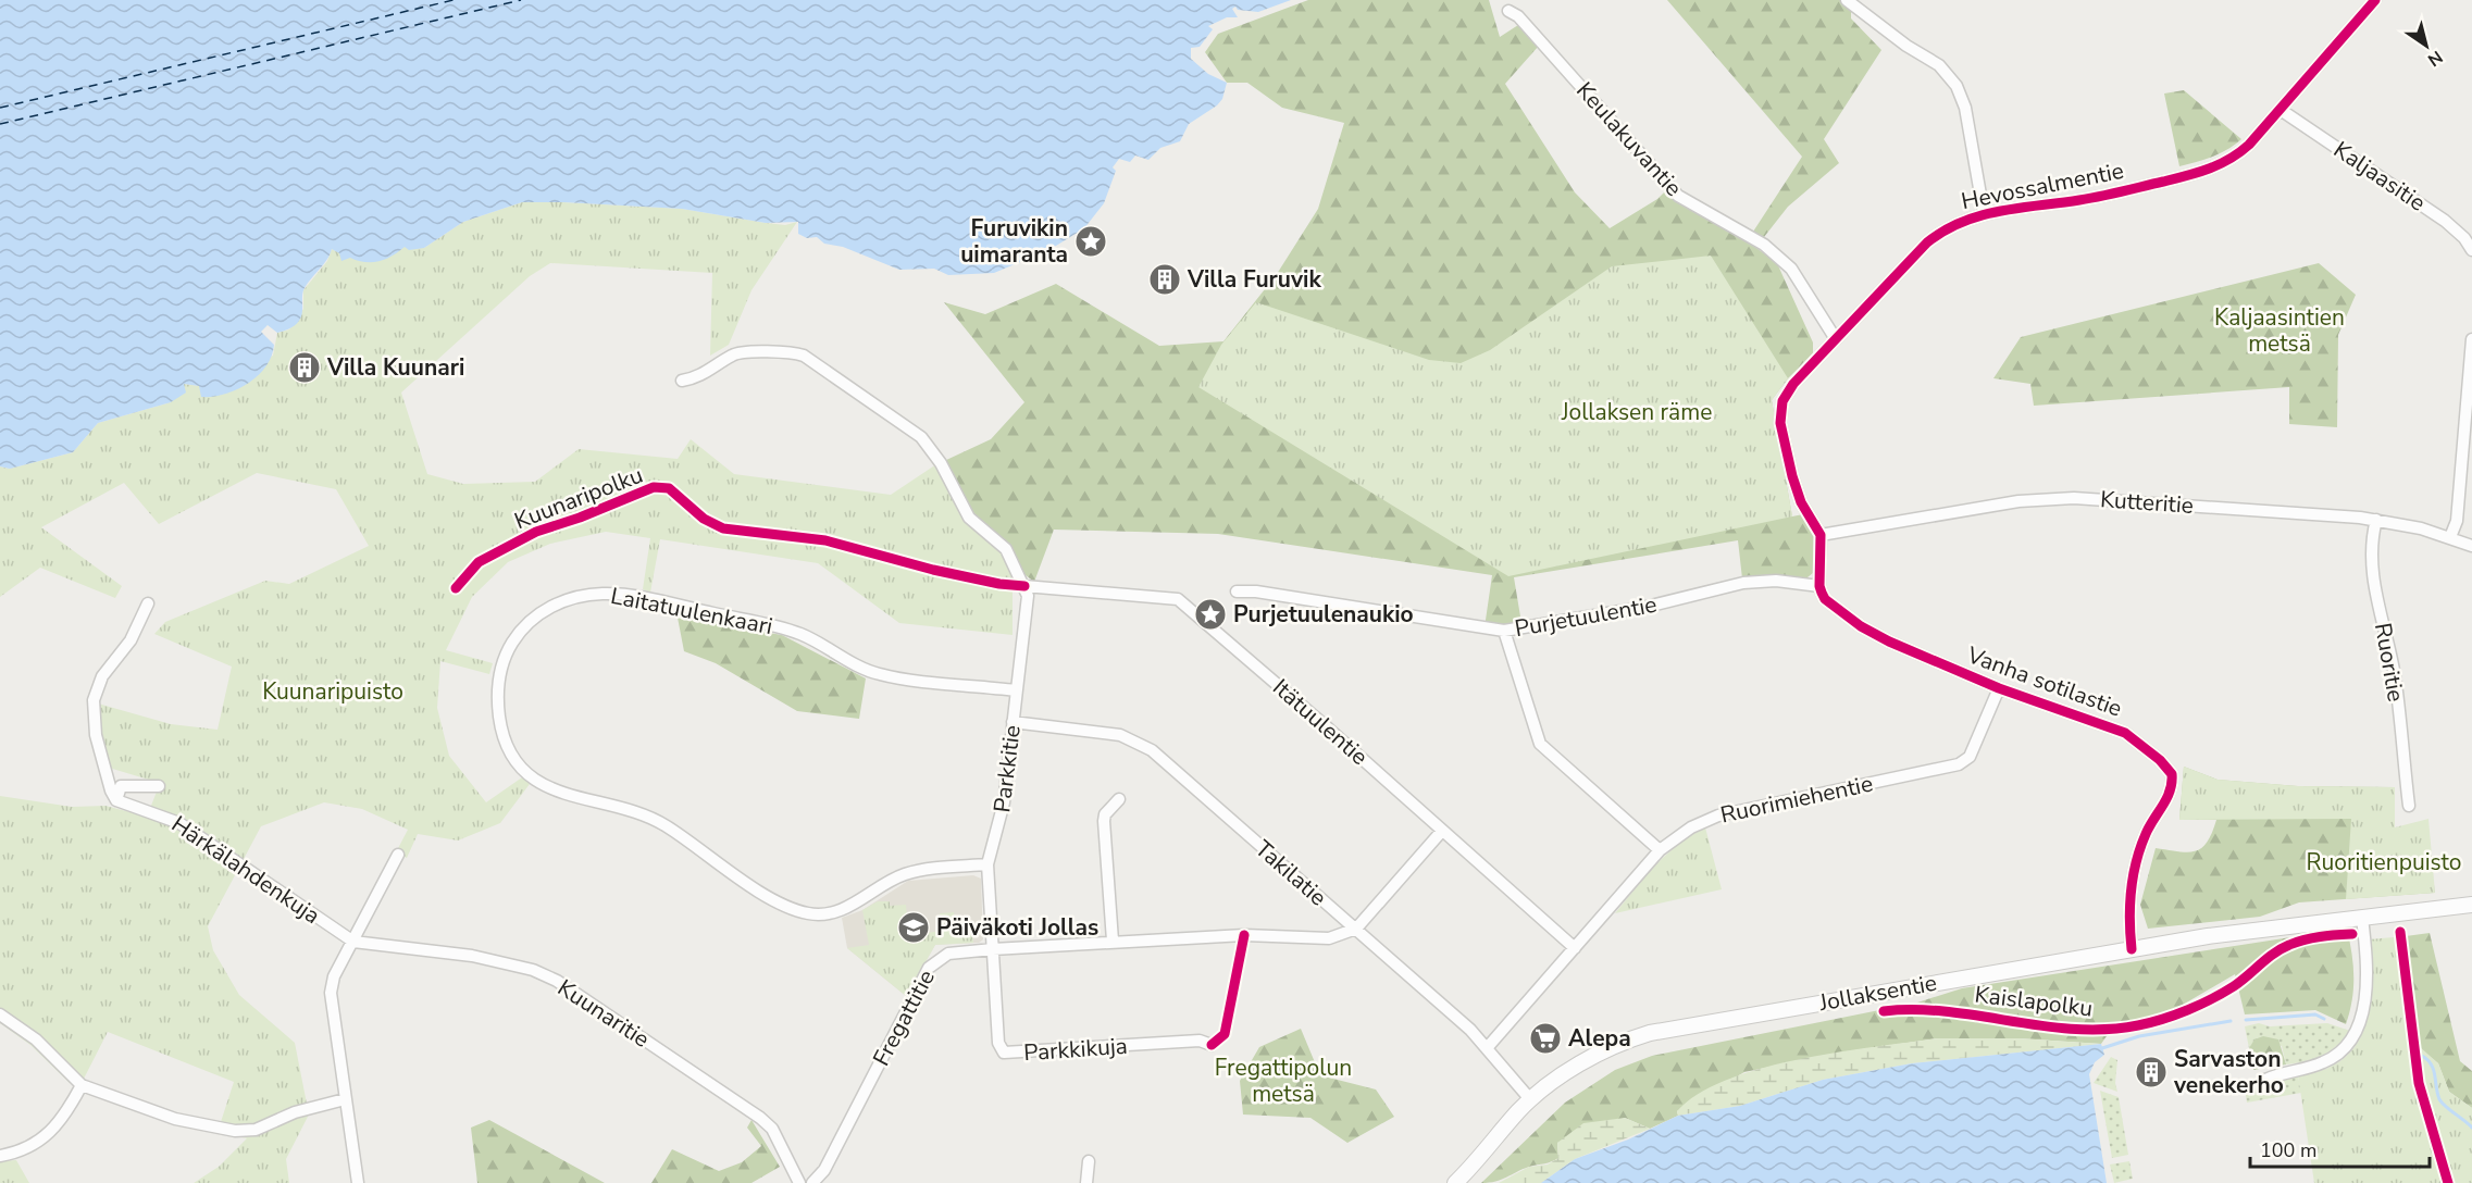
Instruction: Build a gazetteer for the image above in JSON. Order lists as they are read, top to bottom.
{
  "streets": {
    "main road": ["Jollaksentie"],
    "street": [
      "Keulakuvantie",
      "Kaljaasitie",
      "Hevossalmentie",
      "Kutteritie",
      "Laitatuulenkaari",
      "Purjetuulentie",
      "Ruoritie",
      "Vanha sotilastie",
      "Itätuulentie",
      "Parkkitie",
      "Ruorimiehentie",
      "Härkälahdenkuja",
      "Takilatie",
      "Kuunaritie",
      "Fregattitie",
      "Parkkikuja"
    ],
    "cycle path": ["Kuunaripolku", "Kaislapolku"]
  },
  "crossings": [
    ["Keulakuvantie", "Hevossalmentie"],
    ["Kaljaasitie", "Hevossalmentie"],
    ["Hevossalmentie", "Kutteritie"],
    ["Kutteritie", "Ruoritie"],
    ["Laitatuulenkaari", "Parkkitie"],
    ["Purjetuulentie", "Vanha sotilastie"],
    ["Vanha sotilastie", "Ruorimiehentie"],
    ["Vanha sotilastie", "Jollaksentie"],
    ["Itätuulentie", "Parkkitie"],
    ["Itätuulentie", "Ruorimiehentie"],
    ["Parkkitie", "Takilatie"],
    ["Parkkitie", "Fregattitie"],
    ["Parkkitie", "Parkkikuja"],
    ["Ruorimiehentie", "Takilatie"],
    ["Härkälahdenkuja", "Kuunaritie"],
    ["Takilatie", "Jollaksentie"],
    ["Takilatie", "Fregattitie"],
    ["Fregattitie", "Parkkikuja"]
  ],
  "parks": [
    "Kaljaasintien metsä",
    "Jollaksen räme",
    "Kuunaripuisto",
    "Ruoritienpuisto",
    "Fregattipolun metsä"
  ],
  "places": {
    "place": ["Furuvikin uimaranta", "Purjetuulenaukio"],
    "building": ["Villa Furuvik", "Villa Kuunari", "Sarvaston venekerho"],
    "school or university": ["Päiväkoti Jollas"],
    "supermarket": ["Alepa"]
  },
  "scale_bar": "100 m",
  "north": "bottom right"
}
